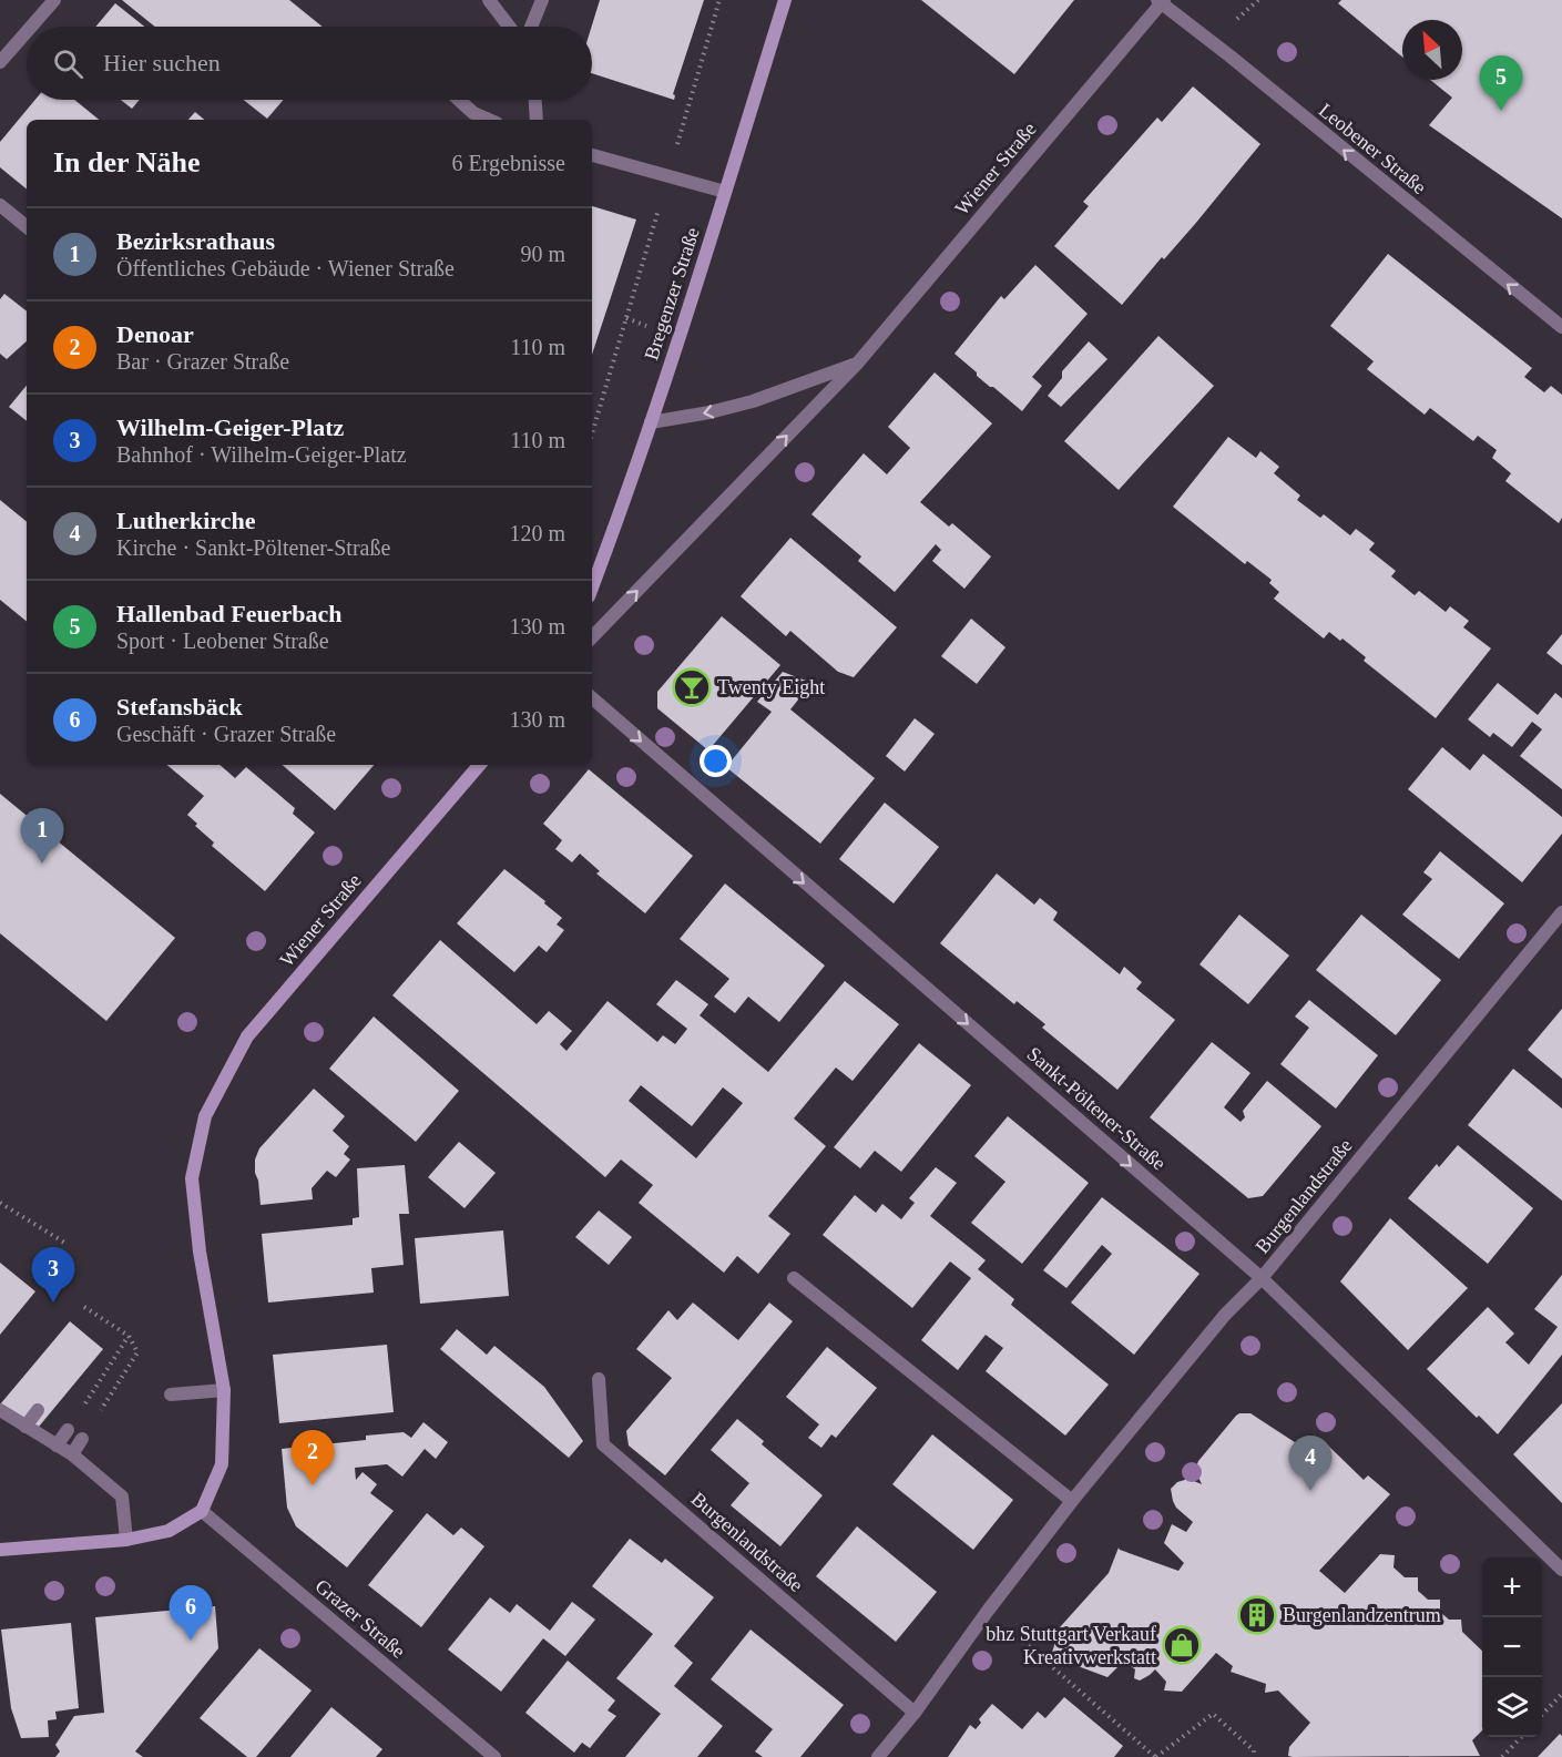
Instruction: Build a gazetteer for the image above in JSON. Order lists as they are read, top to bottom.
{
  "streets": {
    "main road": ["Wiener Straße", "Bregenzer Straße"],
    "street": [
      "Leobener Straße",
      "Sankt-Pöltener-Straße",
      "Burgenlandstraße",
      "Grazer Straße"
    ]
  },
  "crossings": [
    ["Leobener Straße", "Wiener Straße"],
    ["Wiener Straße", "Bregenzer Straße"],
    ["Wiener Straße", "Grazer Straße"],
    ["Sankt-Pöltener-Straße", "Burgenlandstraße"]
  ],
  "one_way": ["Leobener Straße", "Sankt-Pöltener-Straße"],
  "places": {
    "bar": ["Twenty Eight"],
    "building": ["Burgenlandzentrum"],
    "shop": ["bhz Stuttgart Verkauf Kreativwerkstatt"]
  },
  "north": "top left",
  "page": {
    "search": "Hier suchen",
    "pins": [
      "5",
      "1",
      "3",
      "2",
      "4",
      "6"
    ],
    "heading": ["In der Nähe", "6 Ergebnisse"],
    "list": [
      {
        "mark": "1",
        "name": "Bezirksrathaus",
        "note": "Öffentliches Gebäude · Wiener Straße",
        "value": "90 m"
      },
      {
        "mark": "2",
        "name": "Denoar",
        "note": "Bar · Grazer Straße",
        "value": "110 m"
      },
      {
        "mark": "3",
        "name": "Wilhelm-Geiger-Platz",
        "note": "Bahnhof · Wilhelm-Geiger-Platz",
        "value": "110 m"
      },
      {
        "mark": "4",
        "name": "Lutherkirche",
        "note": "Kirche · Sankt-Pöltener-Straße",
        "value": "120 m"
      },
      {
        "mark": "5",
        "name": "Hallenbad Feuerbach",
        "note": "Sport · Leobener Straße",
        "value": "130 m"
      },
      {
        "mark": "6",
        "name": "Stefansbäck",
        "note": "Geschäft · Grazer Straße",
        "value": "130 m"
      }
    ],
    "map_buttons": ["+", "−"]
  }
}
